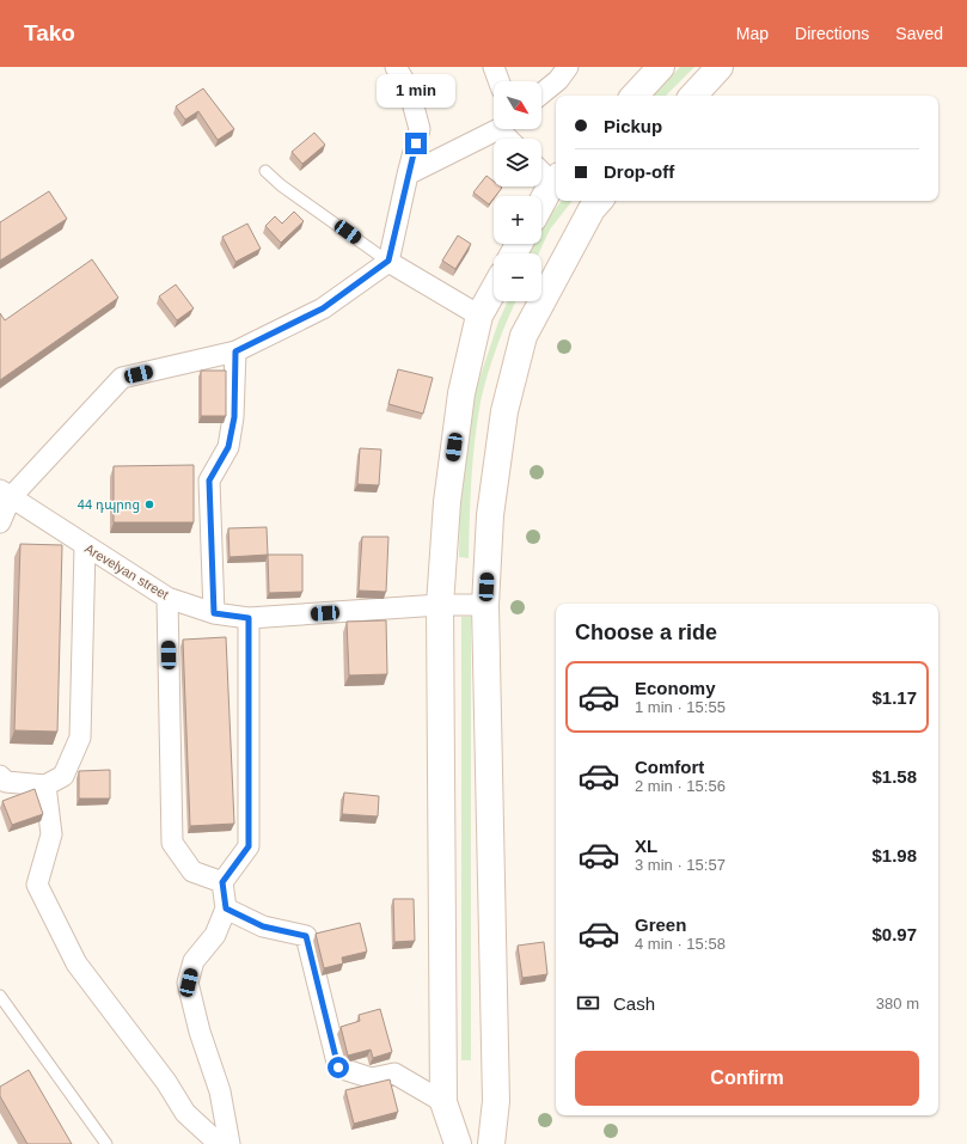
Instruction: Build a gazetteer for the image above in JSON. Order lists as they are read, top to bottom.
{
  "streets": {
    "street": ["Arevelyan street"]
  },
  "places": ["44 դպրոց"],
  "north": "bottom right",
  "page": {
    "header": "Tako",
    "nav": ["Map", "Directions", "Saved"],
    "bubble": "1 min",
    "map_buttons": ["+", "−"],
    "banner": ["Pickup", "Drop-off"],
    "heading": "Choose a ride",
    "list": [
      {
        "name": "Economy",
        "note": "1 min · 15:55",
        "value": "$1.17"
      },
      {
        "name": "Comfort",
        "note": "2 min · 15:56",
        "value": "$1.58"
      },
      {
        "name": "XL",
        "note": "3 min · 15:57",
        "value": "$1.98"
      },
      {
        "name": "Green",
        "note": "4 min · 15:58",
        "value": "$0.97"
      }
    ],
    "pay": ["Cash", "380 m"],
    "buttons": "Confirm"
  }
}
